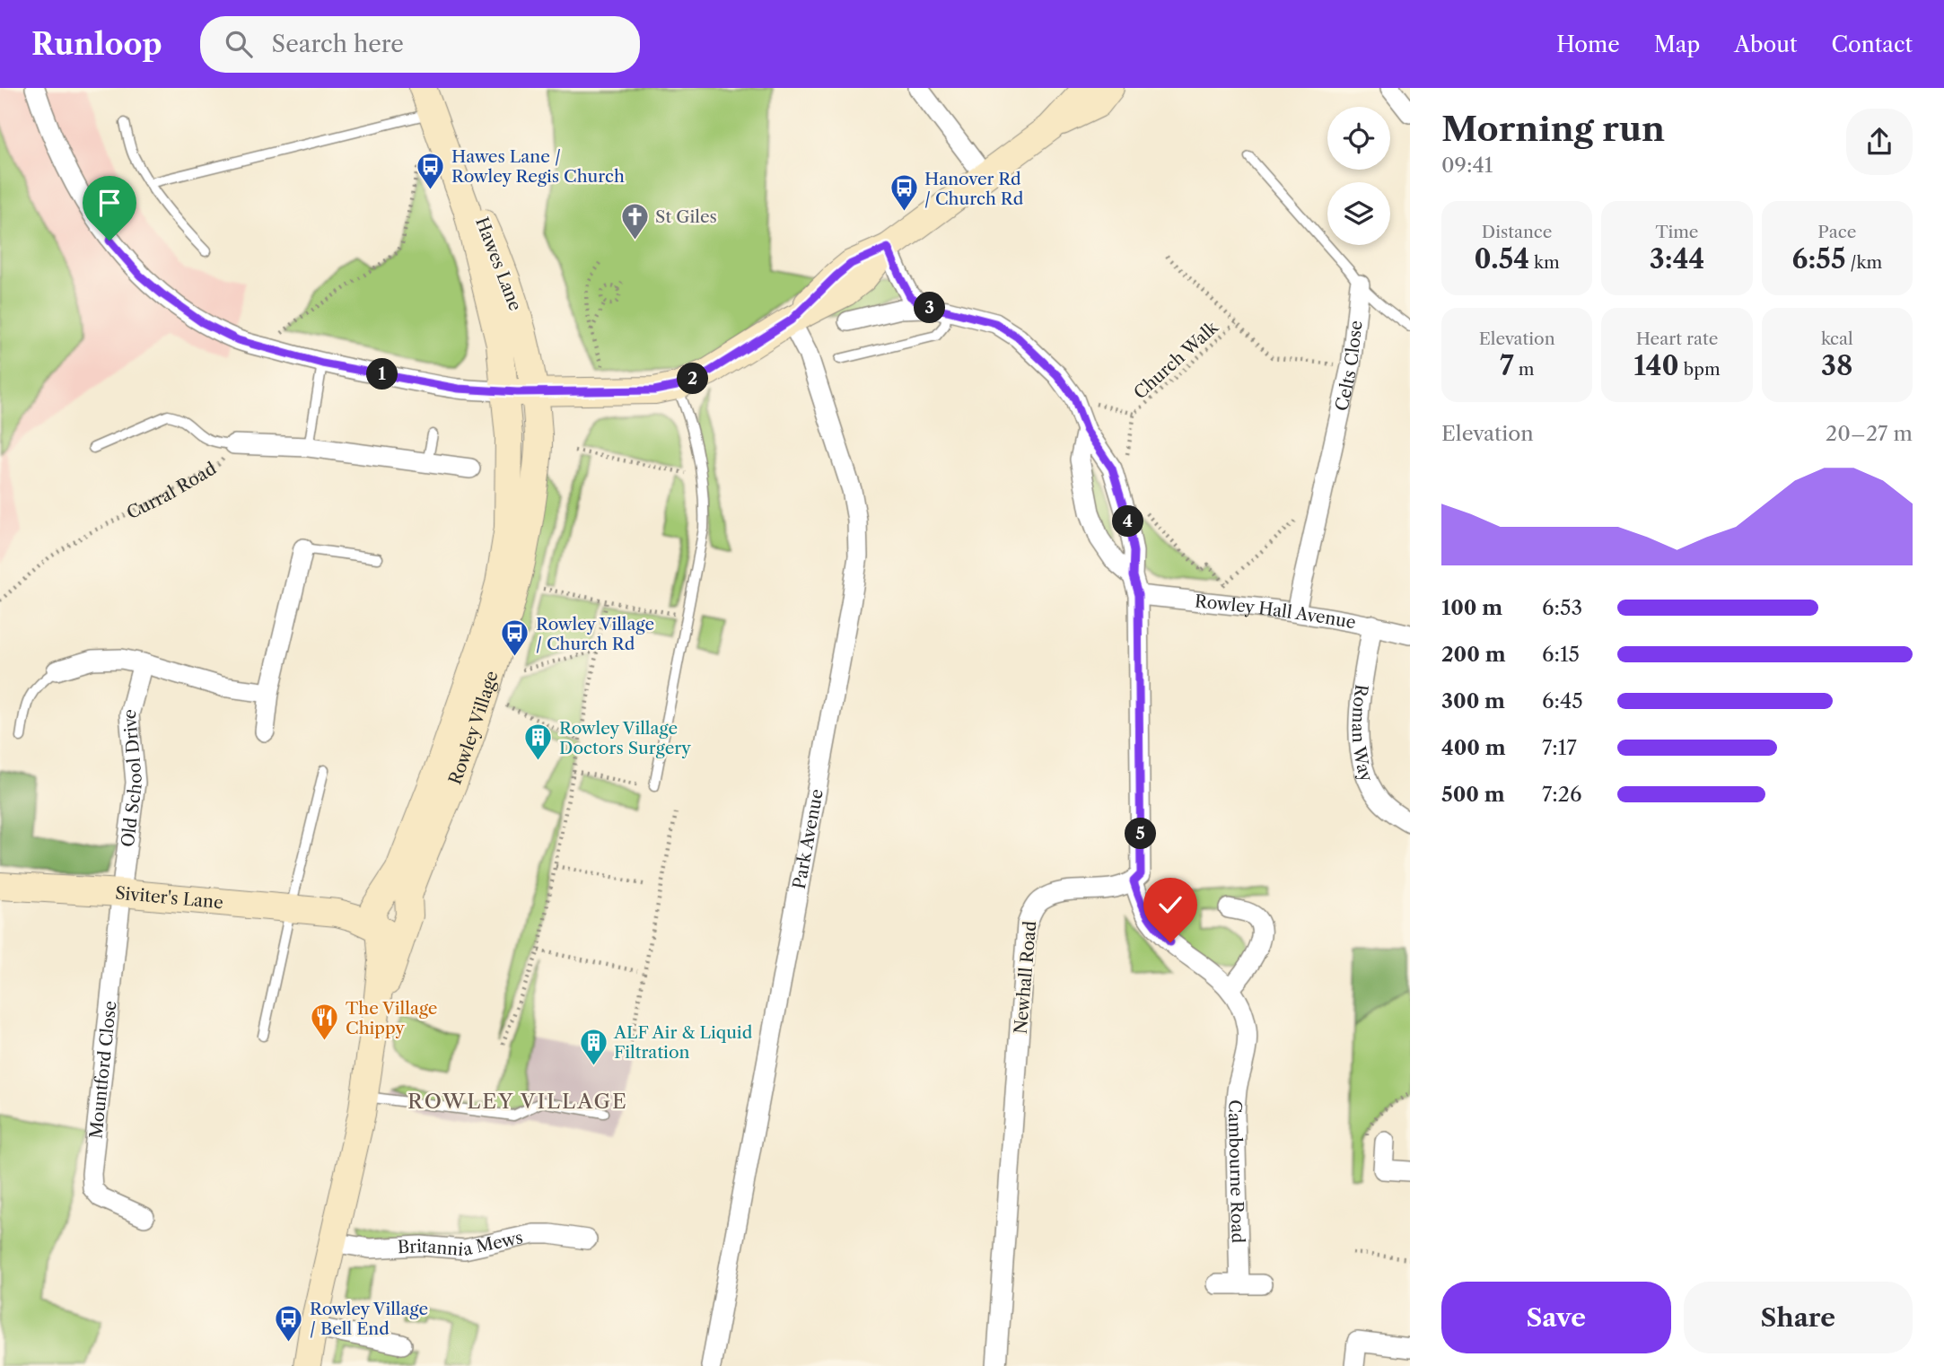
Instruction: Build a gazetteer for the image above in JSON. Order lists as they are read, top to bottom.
{
  "streets": {
    "main road": ["Hawes Lane", "Rowley Village", "Siviter's Lane"],
    "street": [
      "Celts Close",
      "Rowley Hall Avenue",
      "Roman Way",
      "Old School Drive",
      "Park Avenue",
      "Newhall Road",
      "Mountford Close",
      "Cambourne Road",
      "Britannia Mews"
    ],
    "path": ["Church Walk", "Curral Road"]
  },
  "crossings": [
    ["Hawes Lane", "Rowley Village"],
    ["Church Walk", "Celts Close"],
    ["Celts Close", "Rowley Hall Avenue"],
    ["Rowley Hall Avenue", "Roman Way"],
    ["Rowley Village", "Siviter's Lane"],
    ["Rowley Village", "Britannia Mews"],
    ["Old School Drive", "Siviter's Lane"],
    ["Old School Drive", "Mountford Close"],
    ["Siviter's Lane", "Mountford Close"],
    ["Newhall Road", "Cambourne Road"]
  ],
  "districts": ["ROWLEY VILLAGE"],
  "places": {
    "bus stop": [
      "Hawes Lane / Rowley Regis Church",
      "Hanover Rd / Church Rd",
      "Rowley Village / Church Rd",
      "Rowley Village / Bell End"
    ],
    "church": ["St Giles"],
    "building": ["Rowley Village Doctors Surgery", "ALF Air & Liquid Filtration"],
    "restaurant": ["The Village Chippy"]
  },
  "page": {
    "header": "Runloop",
    "search": "Search here",
    "nav": [
      "Home",
      "Map",
      "About",
      "Contact"
    ],
    "heading": ["Morning run", "09:41"],
    "stats": [
      ["Distance", "0.54 km"],
      ["Time", "3:44"],
      ["Pace", "6:55 /km"],
      ["Elevation", "7 m"],
      ["Heart rate", "140 bpm"],
      ["kcal", "38"]
    ],
    "pins": [
      "3",
      "1",
      "2",
      "4",
      "5"
    ],
    "chart": ["Elevation", "20–27 m"],
    "list": [
      {
        "name": "100 m",
        "note": "6:53"
      },
      {
        "name": "200 m",
        "note": "6:15"
      },
      {
        "name": "300 m",
        "note": "6:45"
      },
      {
        "name": "400 m",
        "note": "7:17"
      },
      {
        "name": "500 m",
        "note": "7:26"
      }
    ],
    "buttons": ["Save", "Share"]
  }
}
